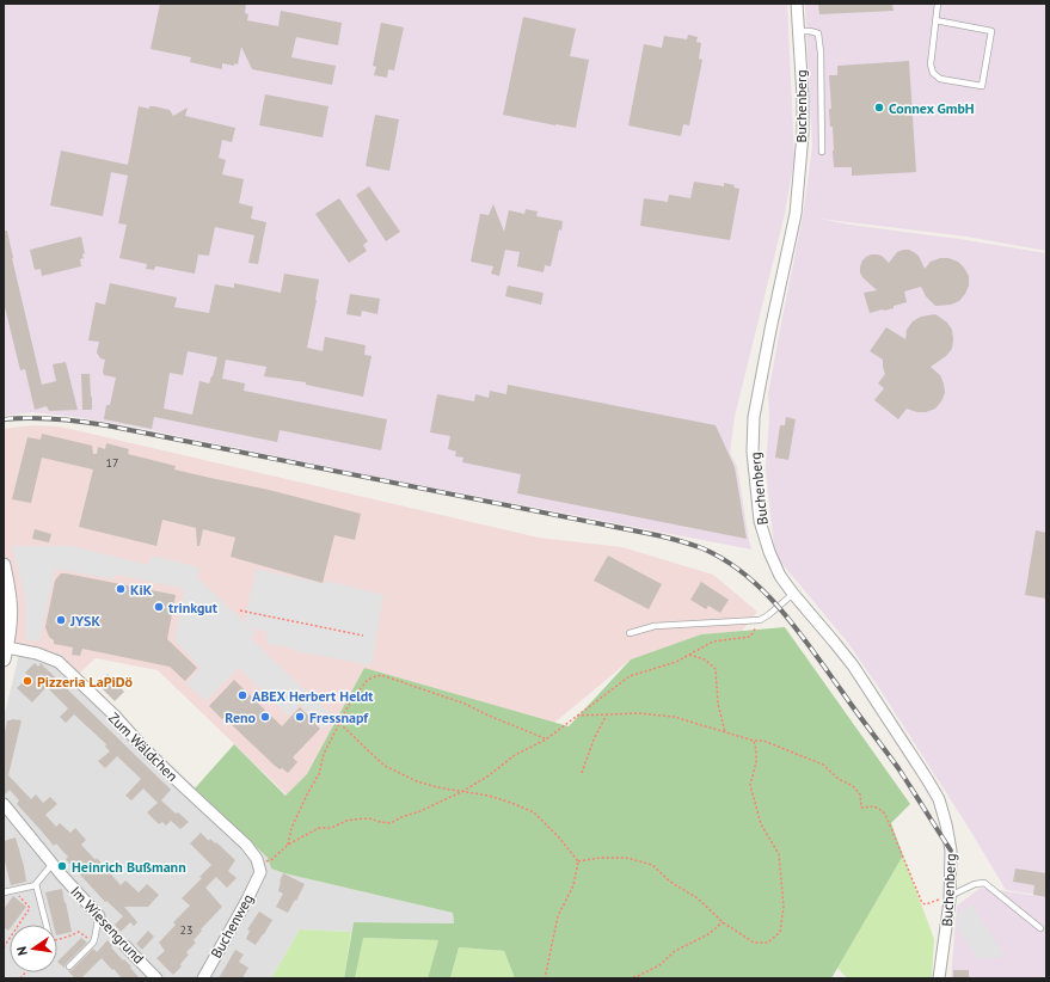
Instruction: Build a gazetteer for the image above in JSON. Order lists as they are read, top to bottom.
{
  "streets": {
    "street": [
      "Buchenberg",
      "Zum Wäldchen",
      "Im Wiesengrund",
      "Buchenweg"
    ]
  },
  "crossings": [
    ["Zum Wäldchen", "Buchenweg"]
  ],
  "places": [
    "Connex GmbH",
    "KiK",
    "trinkgut",
    "JYSK",
    "Pizzeria LaPiDö",
    "ABEX Herbert Heldt",
    "Reno",
    "Fressnapf",
    "Heinrich Bußmann"
  ],
  "house_numbers": ["17", "23"],
  "north": "left"
}
